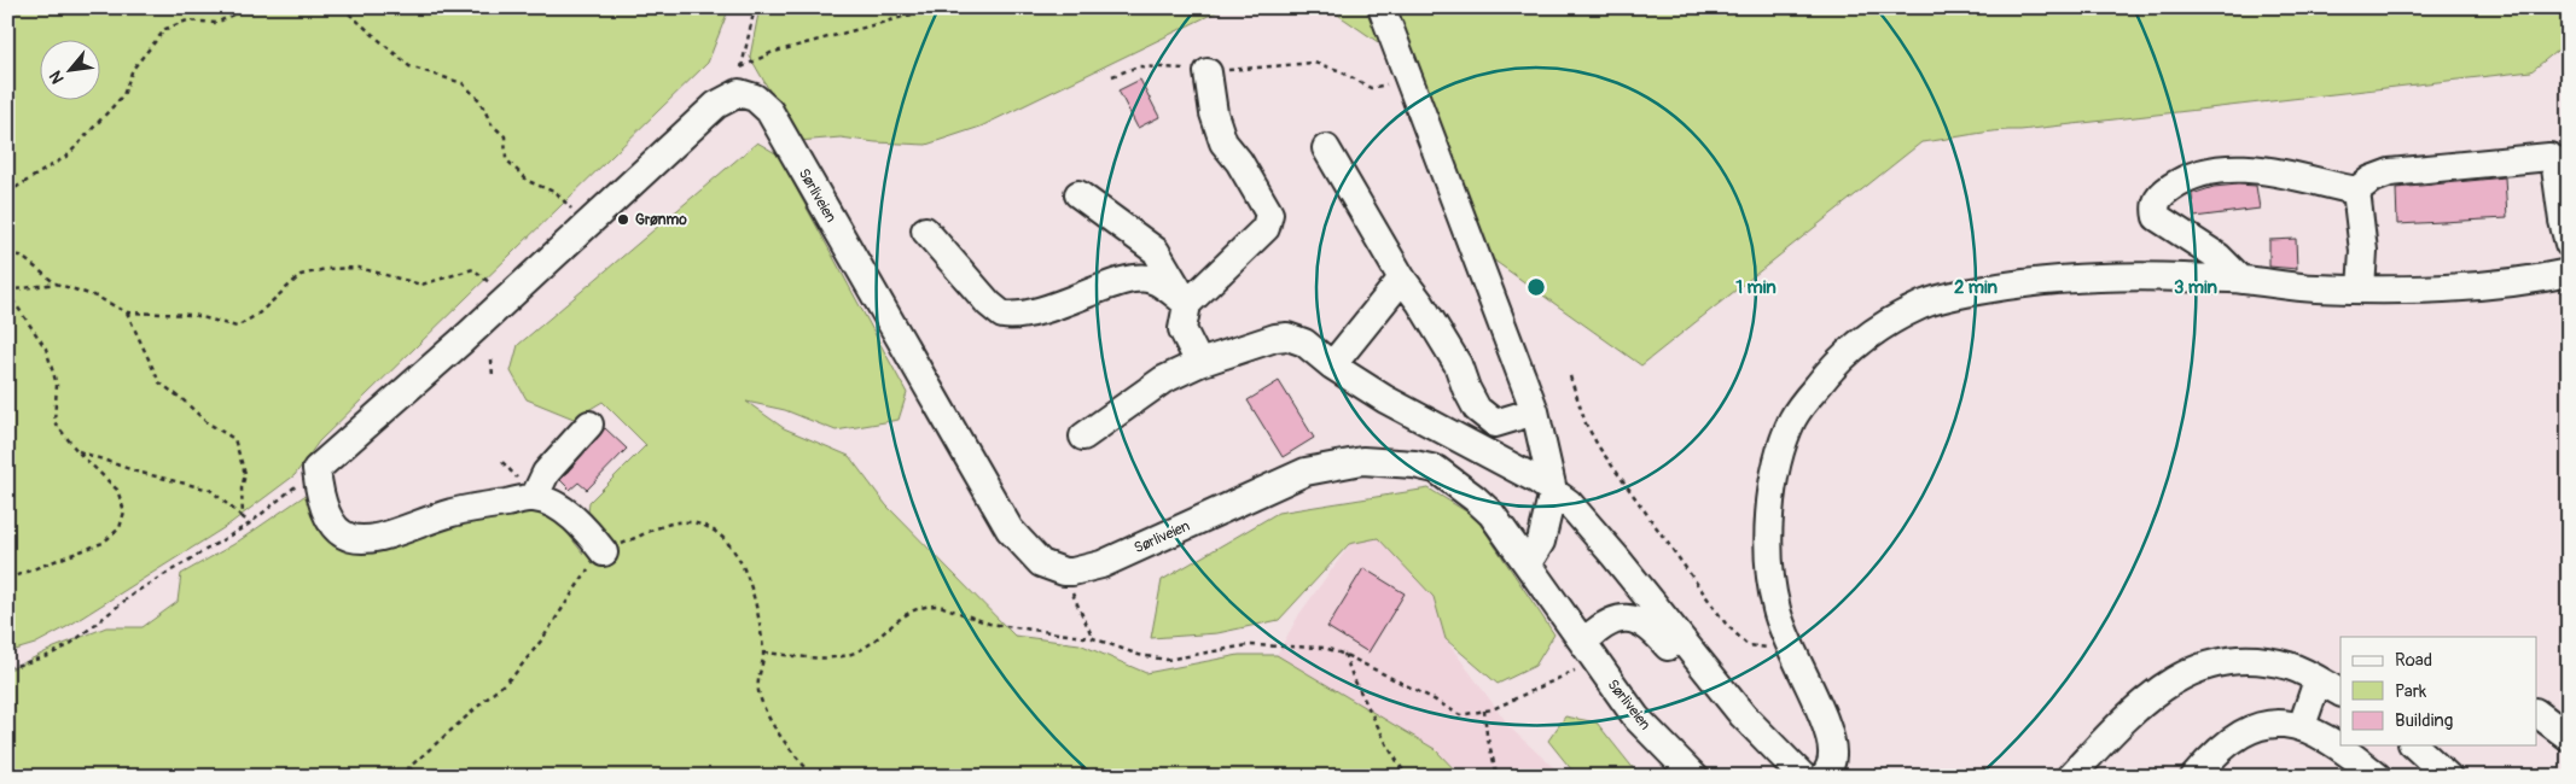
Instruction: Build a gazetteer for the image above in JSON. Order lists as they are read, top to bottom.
{
  "streets": {
    "street": ["Sørliveien"]
  },
  "places": ["Grønmo"],
  "legend": ["Road", "Park", "Building"],
  "north": "bottom left",
  "rings": ["1 min", "2 min", "3 min"]
}
